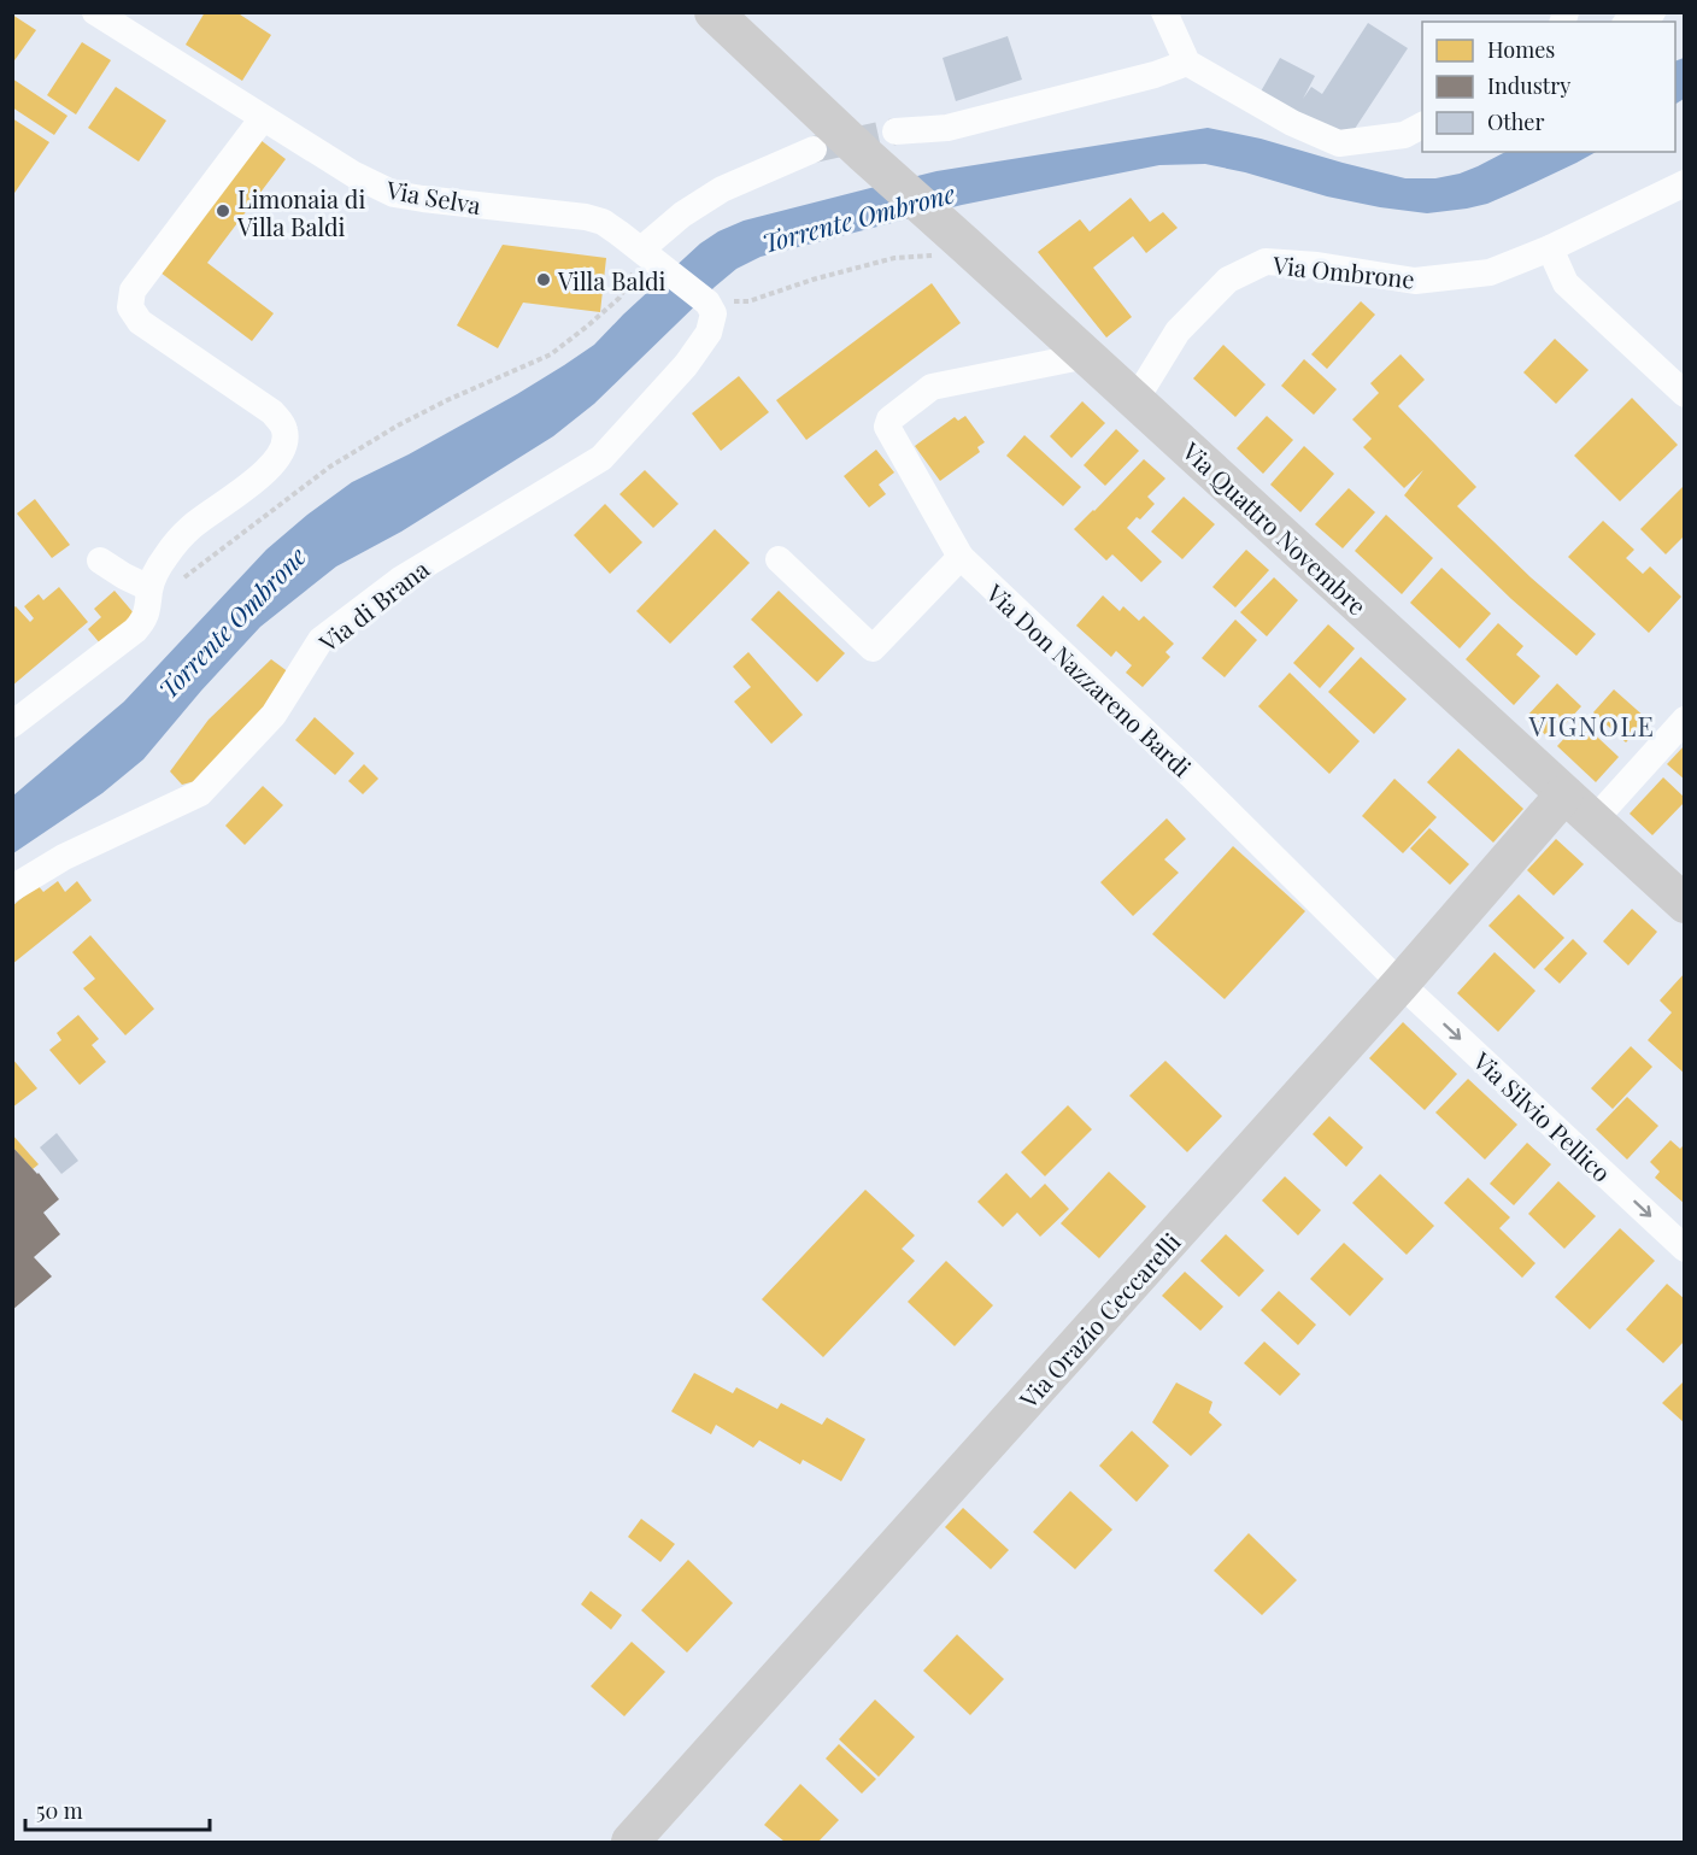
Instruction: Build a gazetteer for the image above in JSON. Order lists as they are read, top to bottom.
{
  "streets": {
    "street": [
      "Via Selva",
      "Via Ombrone",
      "Via Quattro Novembre",
      "Via di Brana",
      "Via Don Nazzareno Bardi",
      "Via Silvio Pellico",
      "Via Orazio Ceccarelli"
    ]
  },
  "crossings": [
    ["Via Selva", "Via di Brana"],
    ["Via Ombrone", "Via Quattro Novembre"],
    ["Via Quattro Novembre", "Via Don Nazzareno Bardi"],
    ["Via Quattro Novembre", "Via Orazio Ceccarelli"],
    ["Via Don Nazzareno Bardi", "Via Silvio Pellico"],
    ["Via Don Nazzareno Bardi", "Via Orazio Ceccarelli"],
    ["Via Silvio Pellico", "Via Orazio Ceccarelli"]
  ],
  "one_way": ["Via Silvio Pellico"],
  "districts": ["VIGNOLE"],
  "water": ["Torrente Ombrone"],
  "places": ["Limonaia di Villa Baldi", "Villa Baldi"],
  "legend": ["Homes", "Industry", "Other"],
  "scale_bar": "50 m"
}
